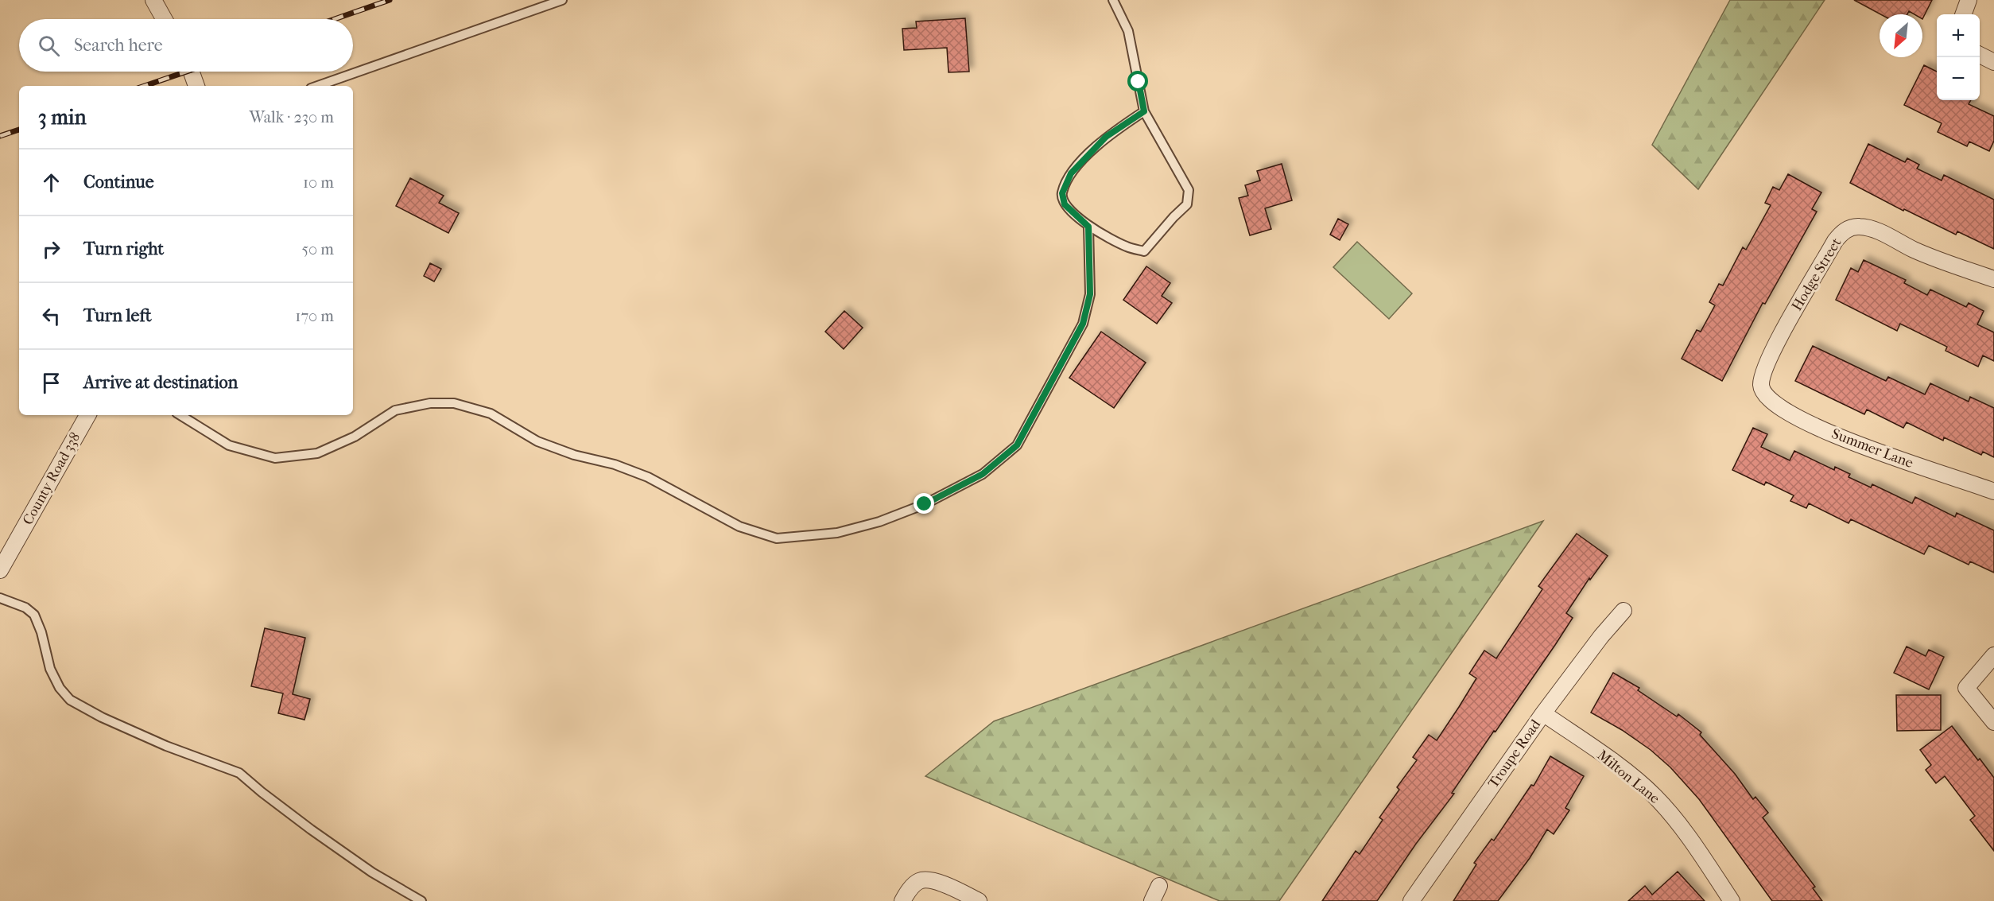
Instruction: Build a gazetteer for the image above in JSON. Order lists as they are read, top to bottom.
{
  "streets": {
    "street": [
      "Hodge Street",
      "Summer Lane",
      "County Road 338",
      "Troupe Road",
      "Milton Lane"
    ]
  },
  "crossings": [
    ["Hodge Street", "Summer Lane"],
    ["Troupe Road", "Milton Lane"]
  ],
  "north": "bottom left",
  "page": {
    "map_buttons": ["+", "−"],
    "search": "Search here",
    "heading": ["3 min", "Walk · 230 m"],
    "list": [
      ["Continue", "10 m"],
      ["Turn right", "50 m"],
      ["Turn left", "170 m"],
      "Arrive at destination"
    ]
  }
}
